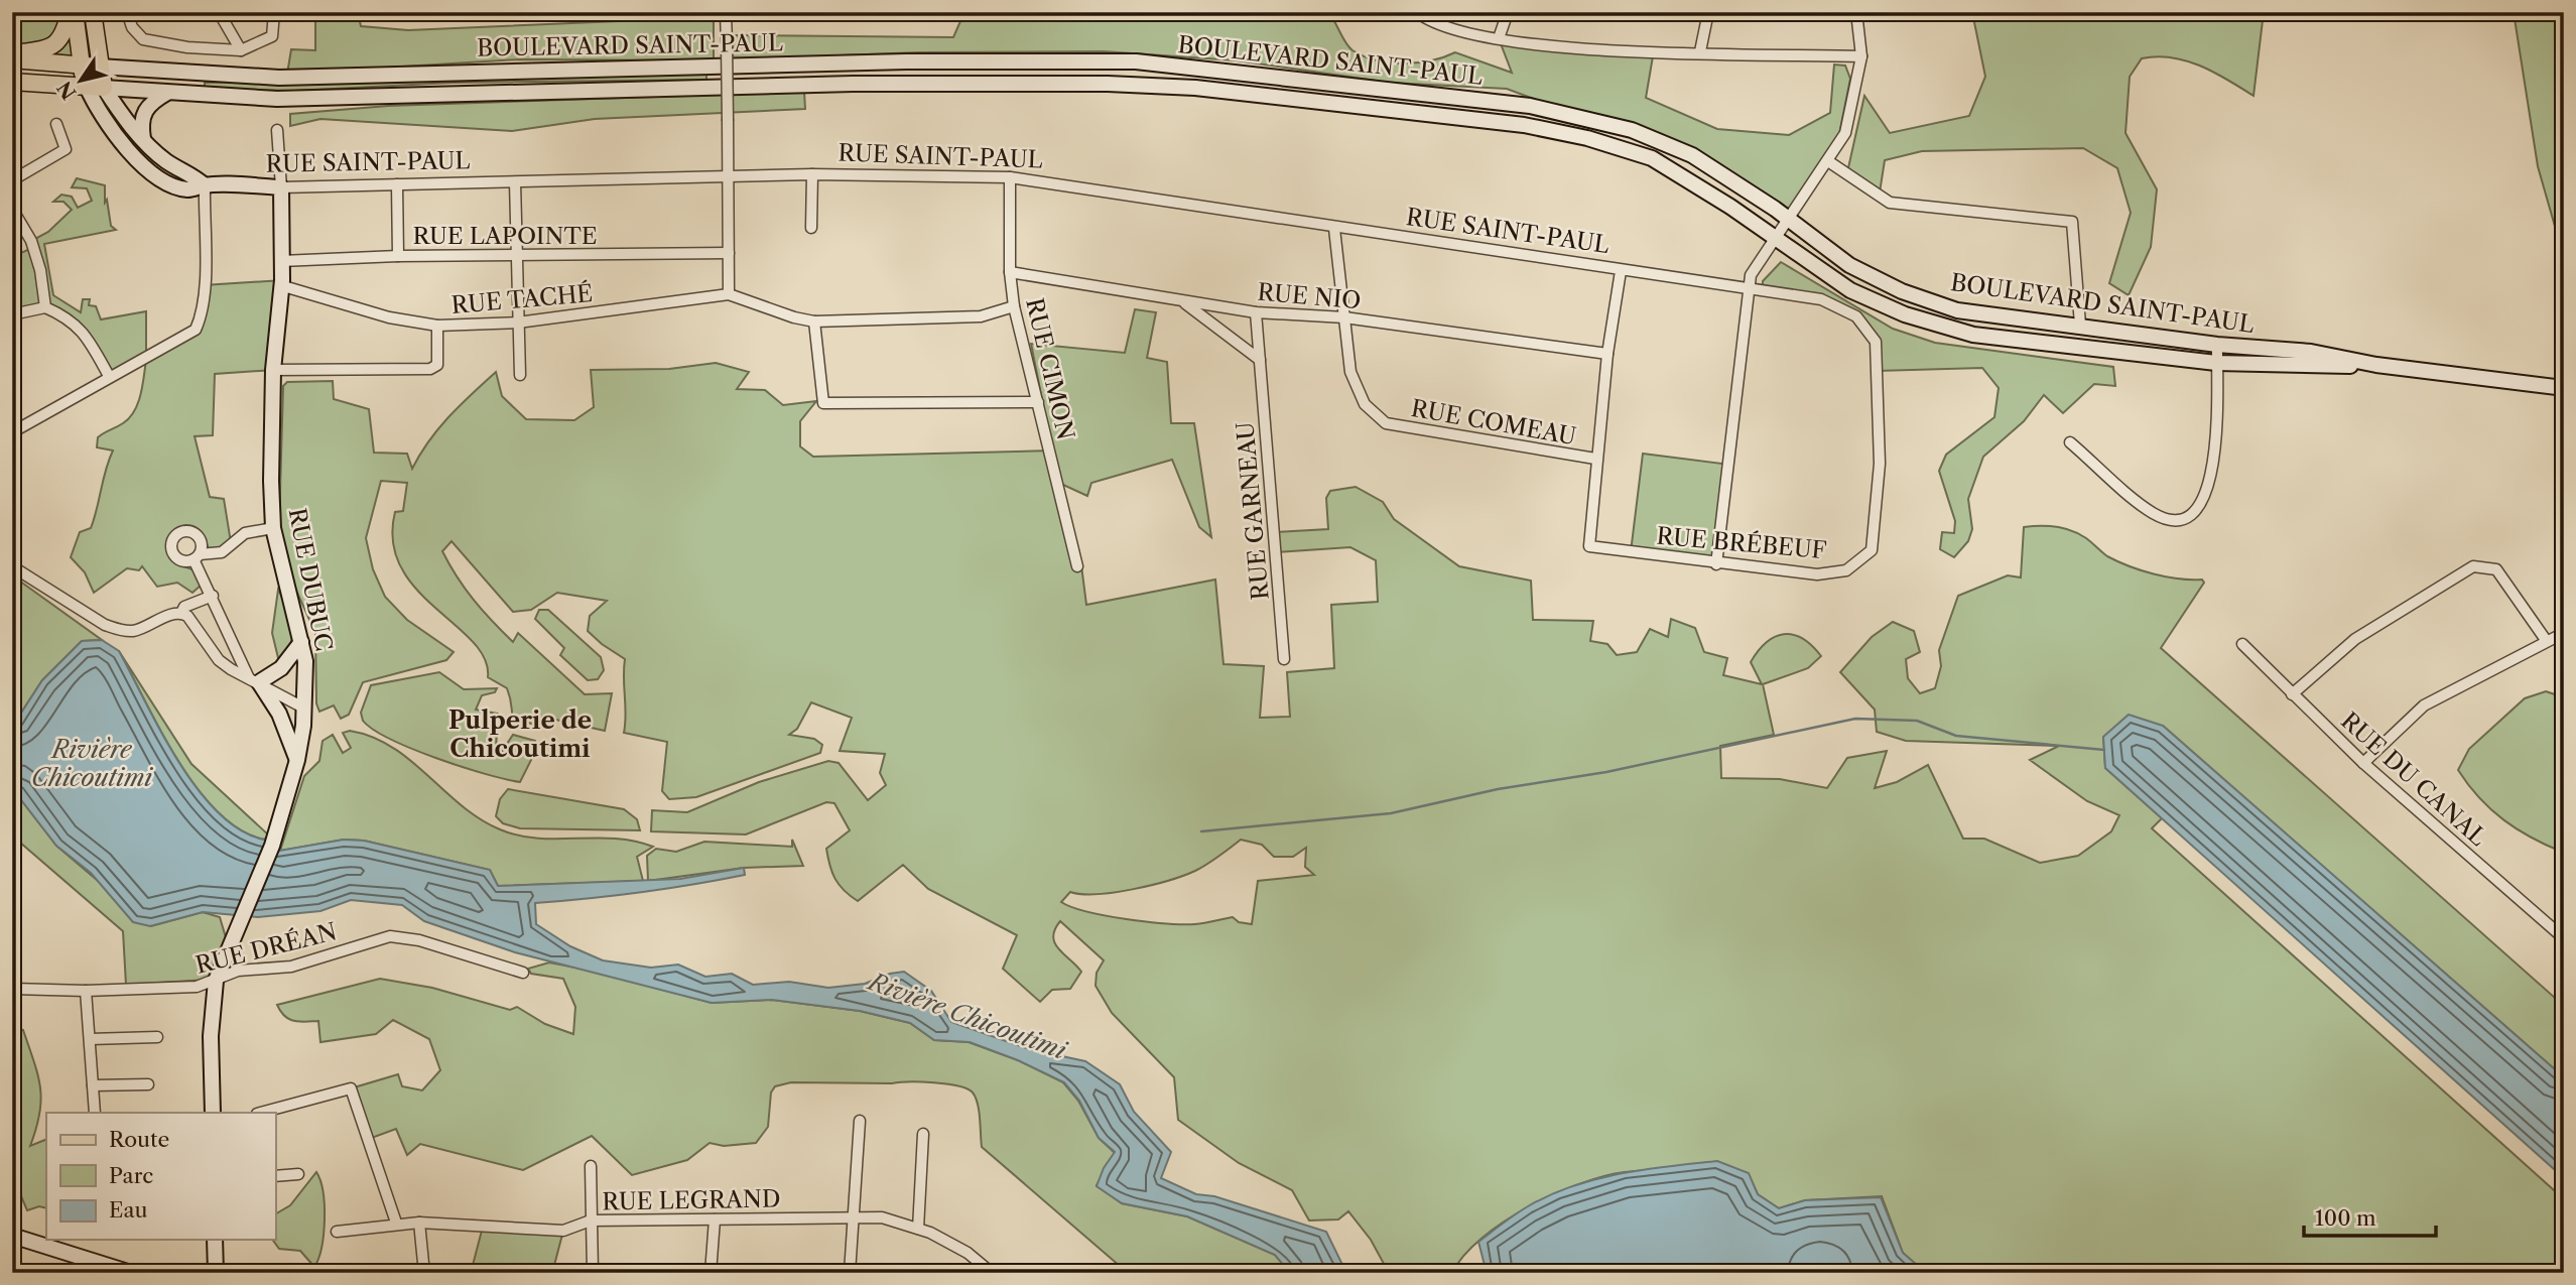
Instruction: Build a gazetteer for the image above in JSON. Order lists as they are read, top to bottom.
{
  "streets": {
    "main road": ["BOULEVARD SAINT-PAUL", "RUE SAINT-PAUL", "RUE DUBUC"],
    "street": [
      "RUE LAPOINTE",
      "RUE NIO",
      "RUE TACHÉ",
      "RUE CIMON",
      "RUE COMEAU",
      "RUE GARNEAU",
      "RUE BRÉBEUF",
      "RUE DU CANAL",
      "RUE DRÉAN",
      "RUE LEGRAND"
    ]
  },
  "crossings": [
    ["BOULEVARD SAINT-PAUL", "RUE SAINT-PAUL"],
    ["RUE SAINT-PAUL", "RUE CIMON"],
    ["RUE SAINT-PAUL", "RUE BRÉBEUF"],
    ["RUE SAINT-PAUL", "RUE DUBUC"],
    ["RUE LAPOINTE", "RUE DUBUC"],
    ["RUE NIO", "RUE CIMON"],
    ["RUE NIO", "RUE COMEAU"],
    ["RUE NIO", "RUE GARNEAU"],
    ["RUE TACHÉ", "RUE DUBUC"],
    ["RUE COMEAU", "RUE BRÉBEUF"],
    ["RUE DUBUC", "RUE DRÉAN"]
  ],
  "districts": ["Pulperie de Chicoutimi"],
  "water": ["Rivière Chicoutimi"],
  "legend": ["Route", "Parc", "Eau"],
  "scale_bar": "100 m",
  "north": "bottom left"
}
